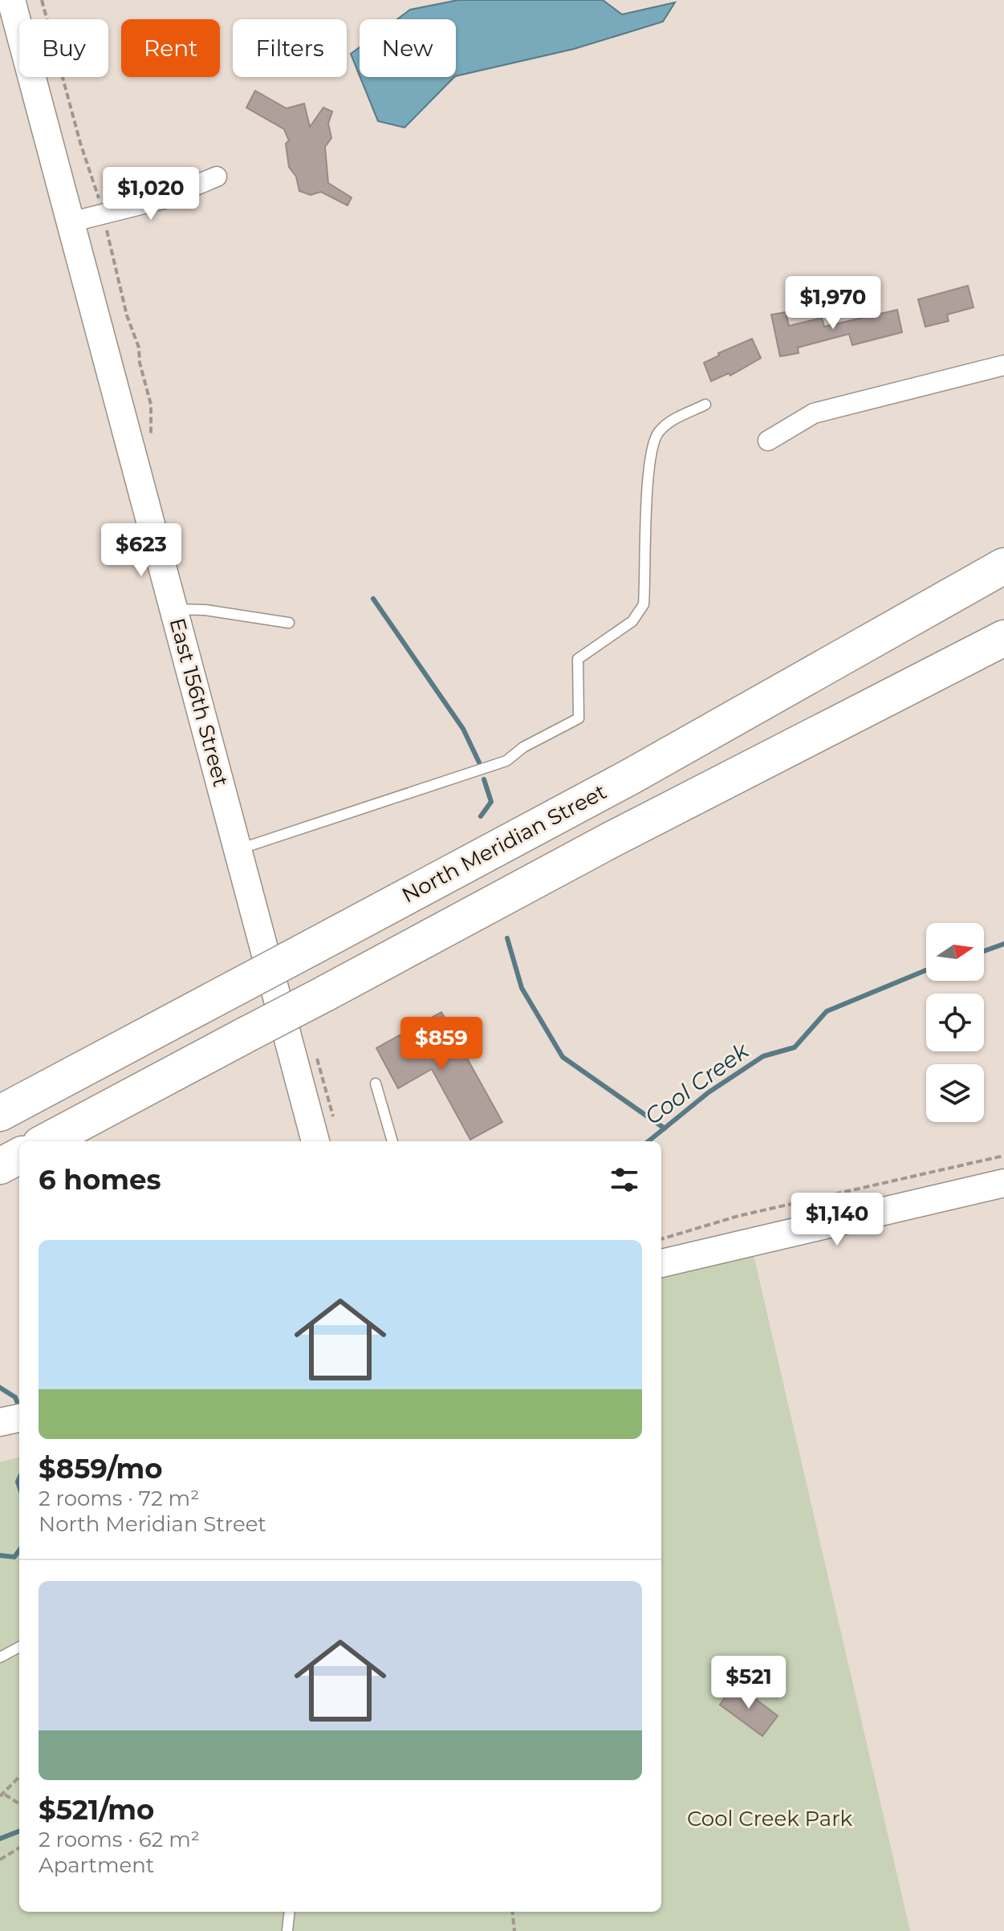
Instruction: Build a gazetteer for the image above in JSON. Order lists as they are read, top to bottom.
{
  "streets": {
    "highway": ["North Meridian Street"],
    "street": ["East 156th Street"]
  },
  "water": ["Cool Creek"],
  "parks": ["Cool Creek Park"],
  "north": "right",
  "page": {
    "chip": [
      "Buy",
      "Rent",
      "Filters",
      "New"
    ],
    "price": [
      "$1,020",
      "$1,970",
      "$623",
      "$859",
      "$1,140",
      "$521"
    ],
    "heading": "6 homes",
    "list": [
      {
        "name": "$859/mo",
        "note": "2 rooms · 72 m² · North Meridian Street"
      },
      {
        "name": "$521/mo",
        "note": "2 rooms · 62 m² · Apartment"
      }
    ]
  }
}
